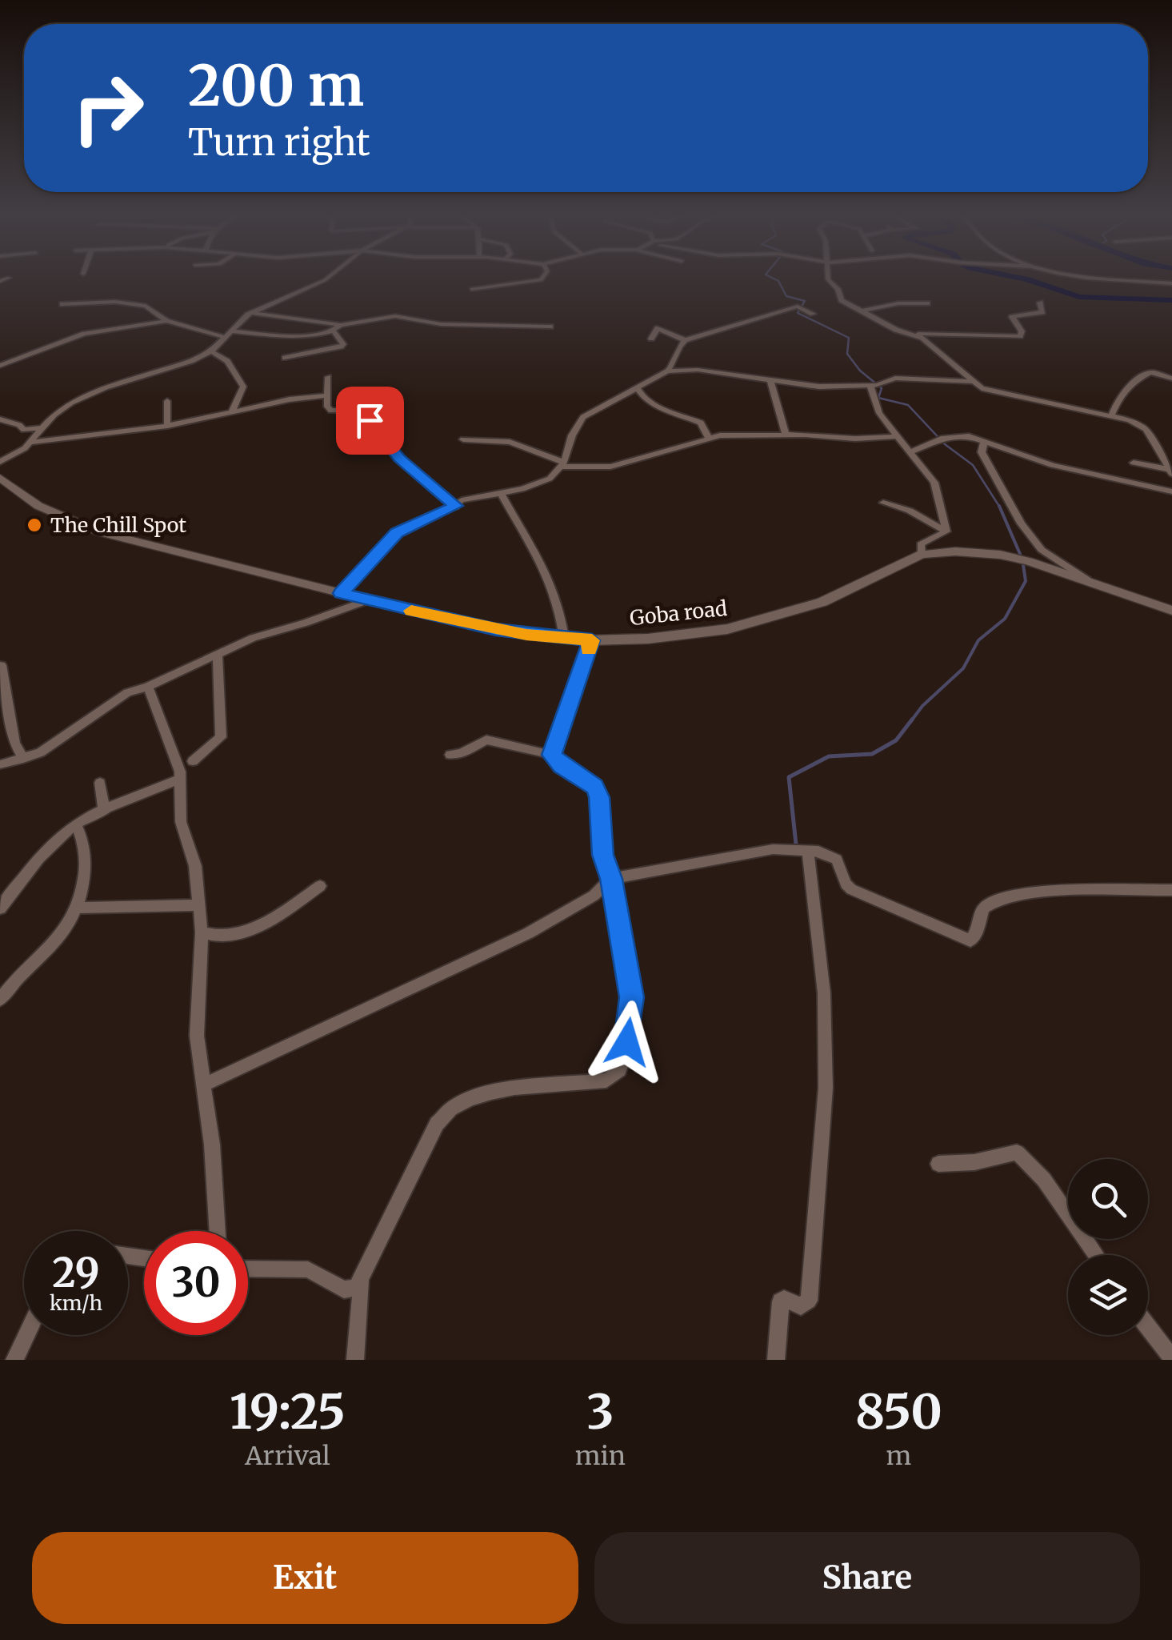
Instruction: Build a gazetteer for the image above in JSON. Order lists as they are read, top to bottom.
{
  "streets": {
    "main road": ["Goba road"]
  },
  "places": ["The Chill Spot"],
  "page": {
    "turn": ["200 m", "Turn right"],
    "speed": "29 km/h",
    "limit": "30",
    "eta": [
      "19:25",
      "Arrival",
      "3",
      "min",
      "850",
      "m"
    ],
    "buttons": ["Exit", "Share"]
  }
}
